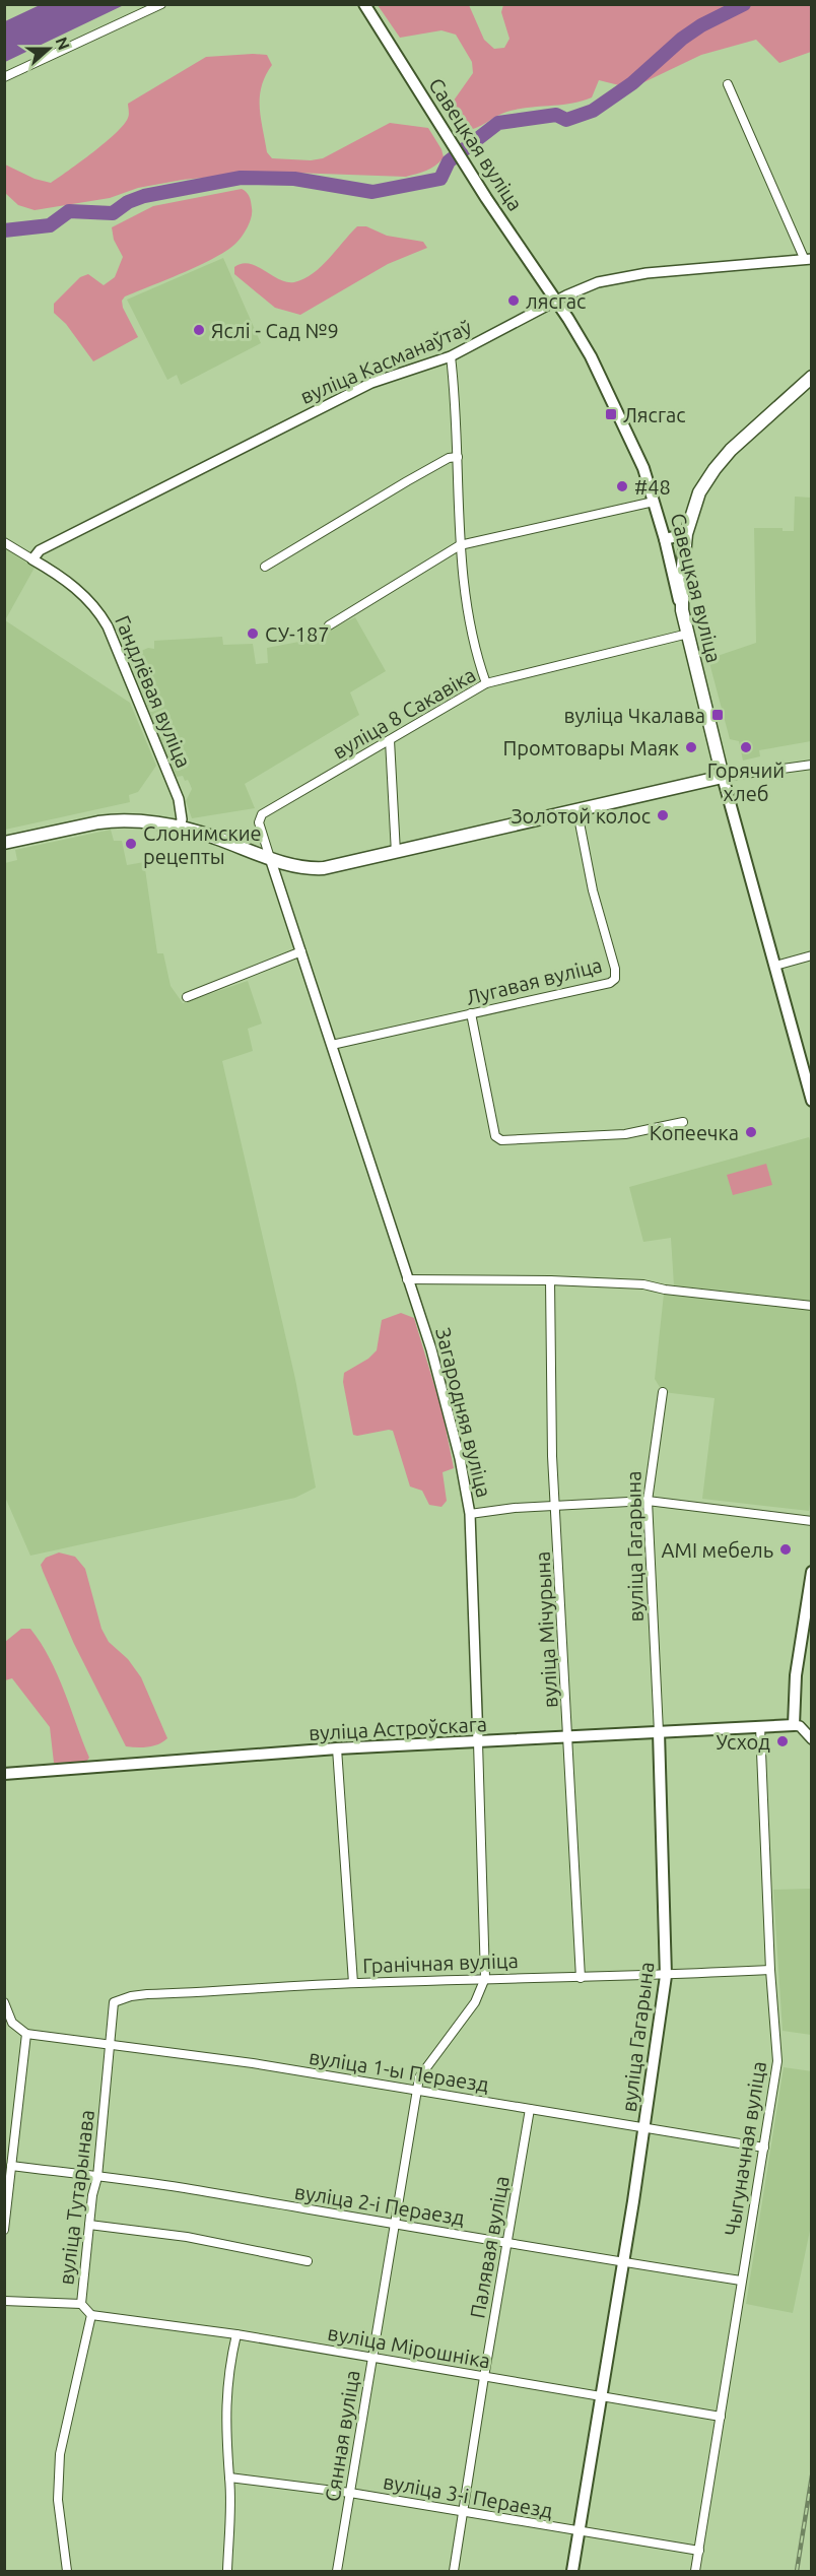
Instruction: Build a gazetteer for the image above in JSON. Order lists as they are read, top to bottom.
{
  "streets": {
    "highway": ["Савецкая вуліца"],
    "main road": ["вуліца Гагарына", "вуліца Астроўскага"],
    "street": [
      "вуліца Касманаўтаў",
      "Гандлёвая вуліца",
      "вуліца 8 Сакавіка",
      "Лугавая вуліца",
      "Загародняя вуліца",
      "вуліца Мічурына",
      "Гранічная вуліца",
      "вуліца 1-ы Пераезд",
      "Чыгуначная вуліца",
      "вуліца Тутарынава",
      "вуліца 2-і Пераезд",
      "Палявая вуліца",
      "вуліца Мірошніка",
      "Сянная вуліца",
      "вуліца 3-і Пераезд"
    ]
  },
  "crossings": [
    ["Савецкая вуліца", "вуліца Касманаўтаў"],
    ["Савецкая вуліца", "вуліца 8 Сакавіка"],
    ["вуліца Касманаўтаў", "Гандлёвая вуліца"],
    ["вуліца 8 Сакавіка", "Загародняя вуліца"],
    ["Лугавая вуліца", "Загародняя вуліца"],
    ["Загародняя вуліца", "вуліца Астроўскага"],
    ["Загародняя вуліца", "Гранічная вуліца"],
    ["Загародняя вуліца", "вуліца 1-ы Пераезд"],
    ["Загародняя вуліца", "Сянная вуліца"],
    ["вуліца Гагарына", "вуліца Астроўскага"],
    ["вуліца Гагарына", "Гранічная вуліца"],
    ["вуліца Гагарына", "вуліца 1-ы Пераезд"],
    ["вуліца Гагарына", "вуліца 2-і Пераезд"],
    ["вуліца Гагарына", "вуліца Мірошніка"],
    ["вуліца Гагарына", "вуліца 3-і Пераезд"],
    ["вуліца Мічурына", "вуліца Астроўскага"],
    ["вуліца Мічурына", "Гранічная вуліца"],
    ["вуліца Астроўскага", "Чыгуначная вуліца"],
    ["Гранічная вуліца", "Чыгуначная вуліца"],
    ["Гранічная вуліца", "вуліца Тутарынава"],
    ["вуліца 1-ы Пераезд", "Чыгуначная вуліца"],
    ["вуліца 1-ы Пераезд", "вуліца Тутарынава"],
    ["вуліца 1-ы Пераезд", "Палявая вуліца"],
    ["вуліца 1-ы Пераезд", "Сянная вуліца"],
    ["Чыгуначная вуліца", "вуліца 2-і Пераезд"],
    ["Чыгуначная вуліца", "вуліца Мірошніка"],
    ["Чыгуначная вуліца", "вуліца 3-і Пераезд"],
    ["вуліца Тутарынава", "вуліца 2-і Пераезд"],
    ["вуліца Тутарынава", "вуліца Мірошніка"],
    ["вуліца 2-і Пераезд", "Палявая вуліца"],
    ["вуліца 2-і Пераезд", "Сянная вуліца"],
    ["Палявая вуліца", "вуліца Мірошніка"],
    ["Палявая вуліца", "вуліца 3-і Пераезд"],
    ["вуліца Мірошніка", "Сянная вуліца"],
    ["Сянная вуліца", "вуліца 3-і Пераезд"]
  ],
  "places": {
    "other": [
      "лясгас",
      "Яслі - Сад №9",
      "#48",
      "СУ-187",
      "Промтовары Маяк",
      "Горячий хлеб",
      "Золотой колос",
      "Слонимские рецепты",
      "Копеечка",
      "AMI мебель",
      "Усход"
    ],
    "transit": ["Лясгас", "вуліца Чкалава"]
  },
  "north": "right"
}
